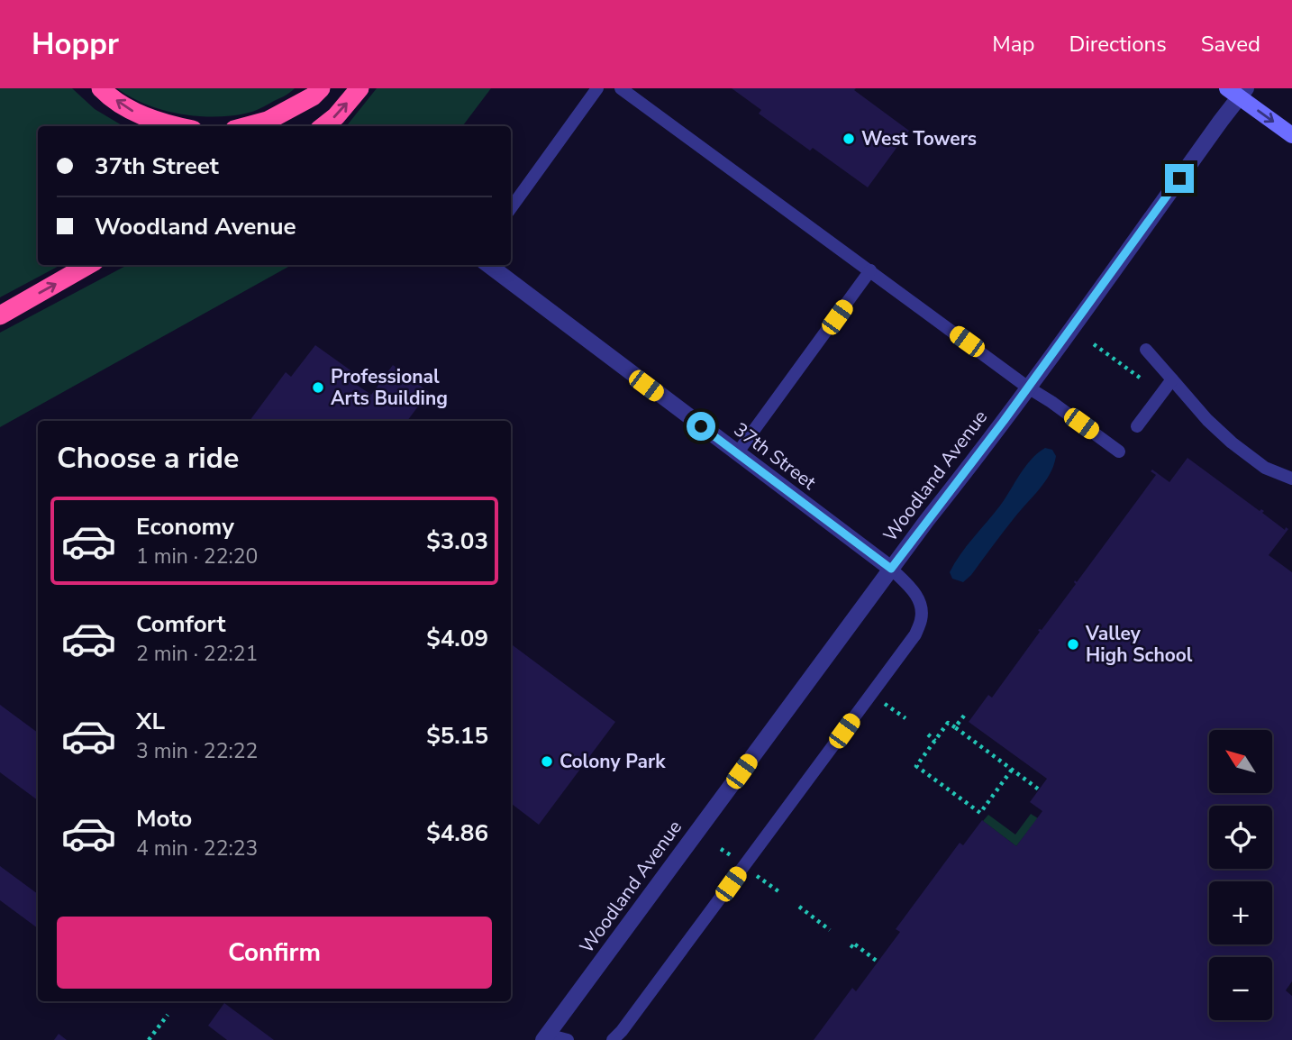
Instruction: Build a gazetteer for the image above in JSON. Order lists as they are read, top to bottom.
{
  "streets": {
    "street": ["37th Street", "Woodland Avenue"]
  },
  "crossings": [
    ["37th Street", "Woodland Avenue"]
  ],
  "places": [
    "West Towers",
    "Professional Arts Building",
    "Valley High School",
    "Colony Park"
  ],
  "north": "top left",
  "page": {
    "header": "Hoppr",
    "nav": ["Map", "Directions", "Saved"],
    "banner": ["37th Street", "Woodland Avenue"],
    "heading": "Choose a ride",
    "list": [
      {
        "name": "Economy",
        "note": "1 min · 22:20",
        "value": "$3.03"
      },
      {
        "name": "Comfort",
        "note": "2 min · 22:21",
        "value": "$4.09"
      },
      {
        "name": "XL",
        "note": "3 min · 22:22",
        "value": "$5.15"
      },
      {
        "name": "Moto",
        "note": "4 min · 22:23",
        "value": "$4.86"
      }
    ],
    "map_buttons": ["+", "−"],
    "buttons": "Confirm"
  }
}
